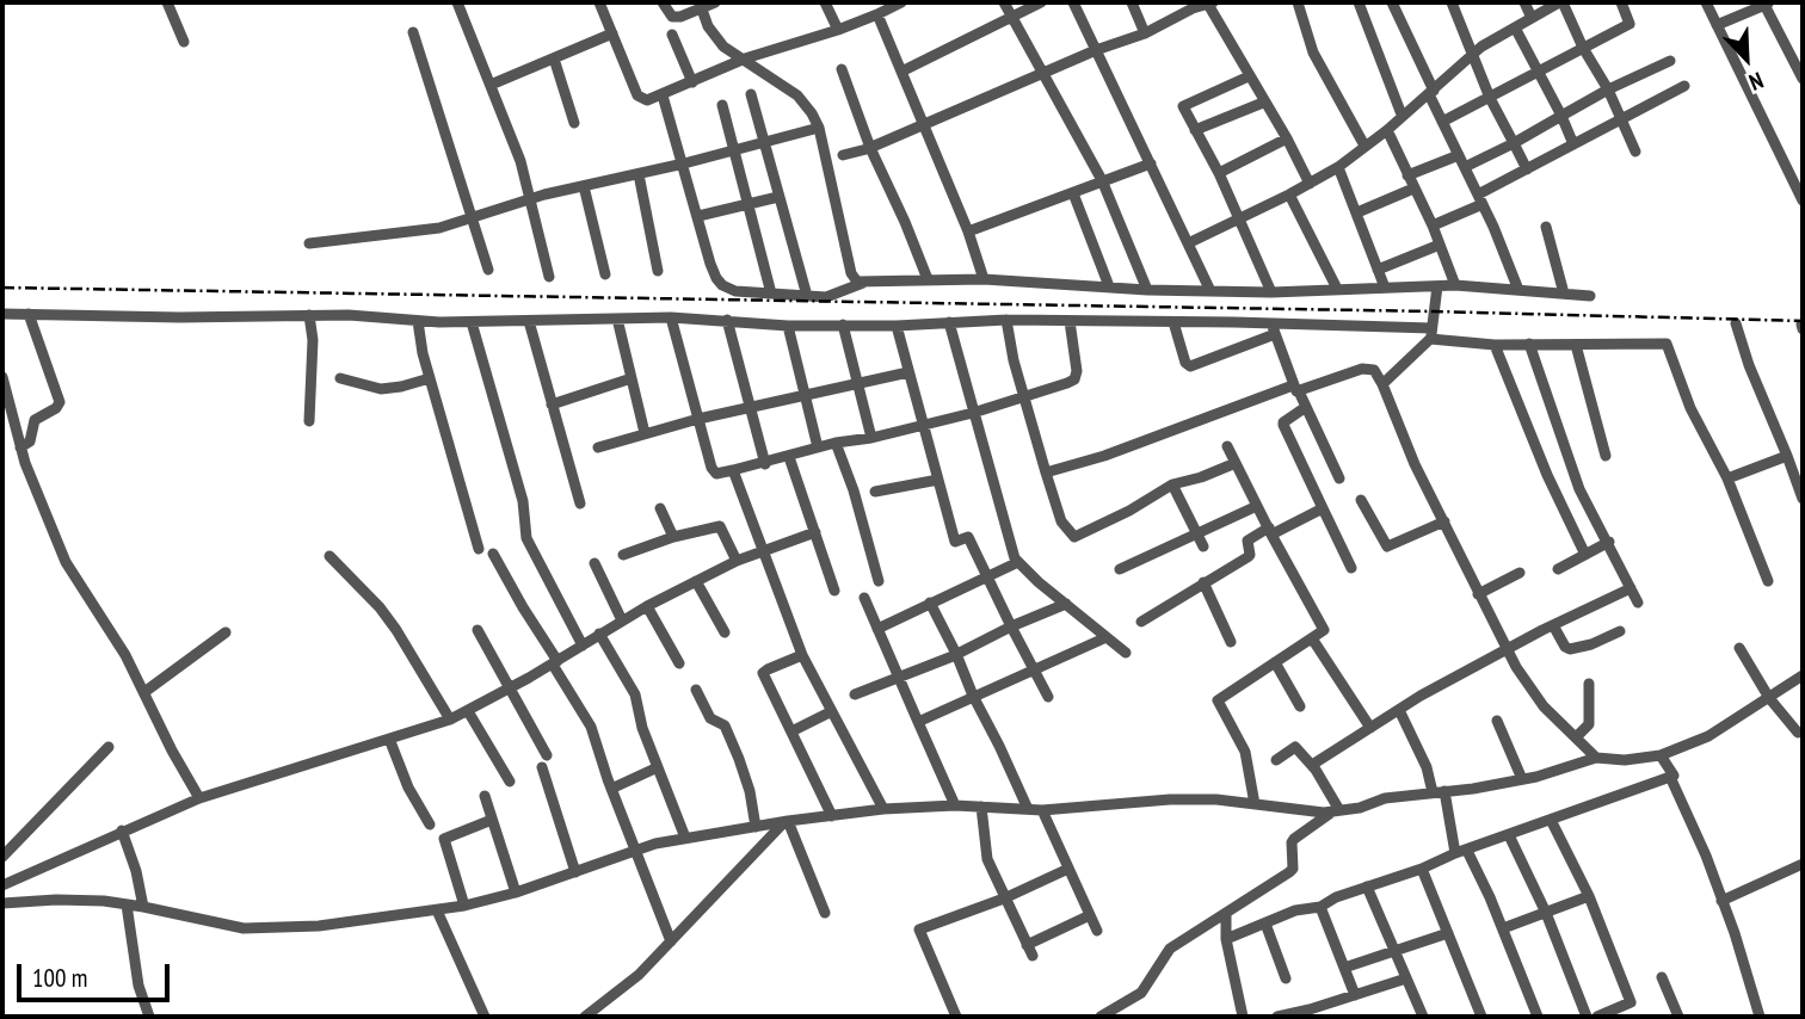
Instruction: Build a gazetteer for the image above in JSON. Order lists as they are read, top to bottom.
{
  "scale_bar": "100 m",
  "north": "bottom right"
}
